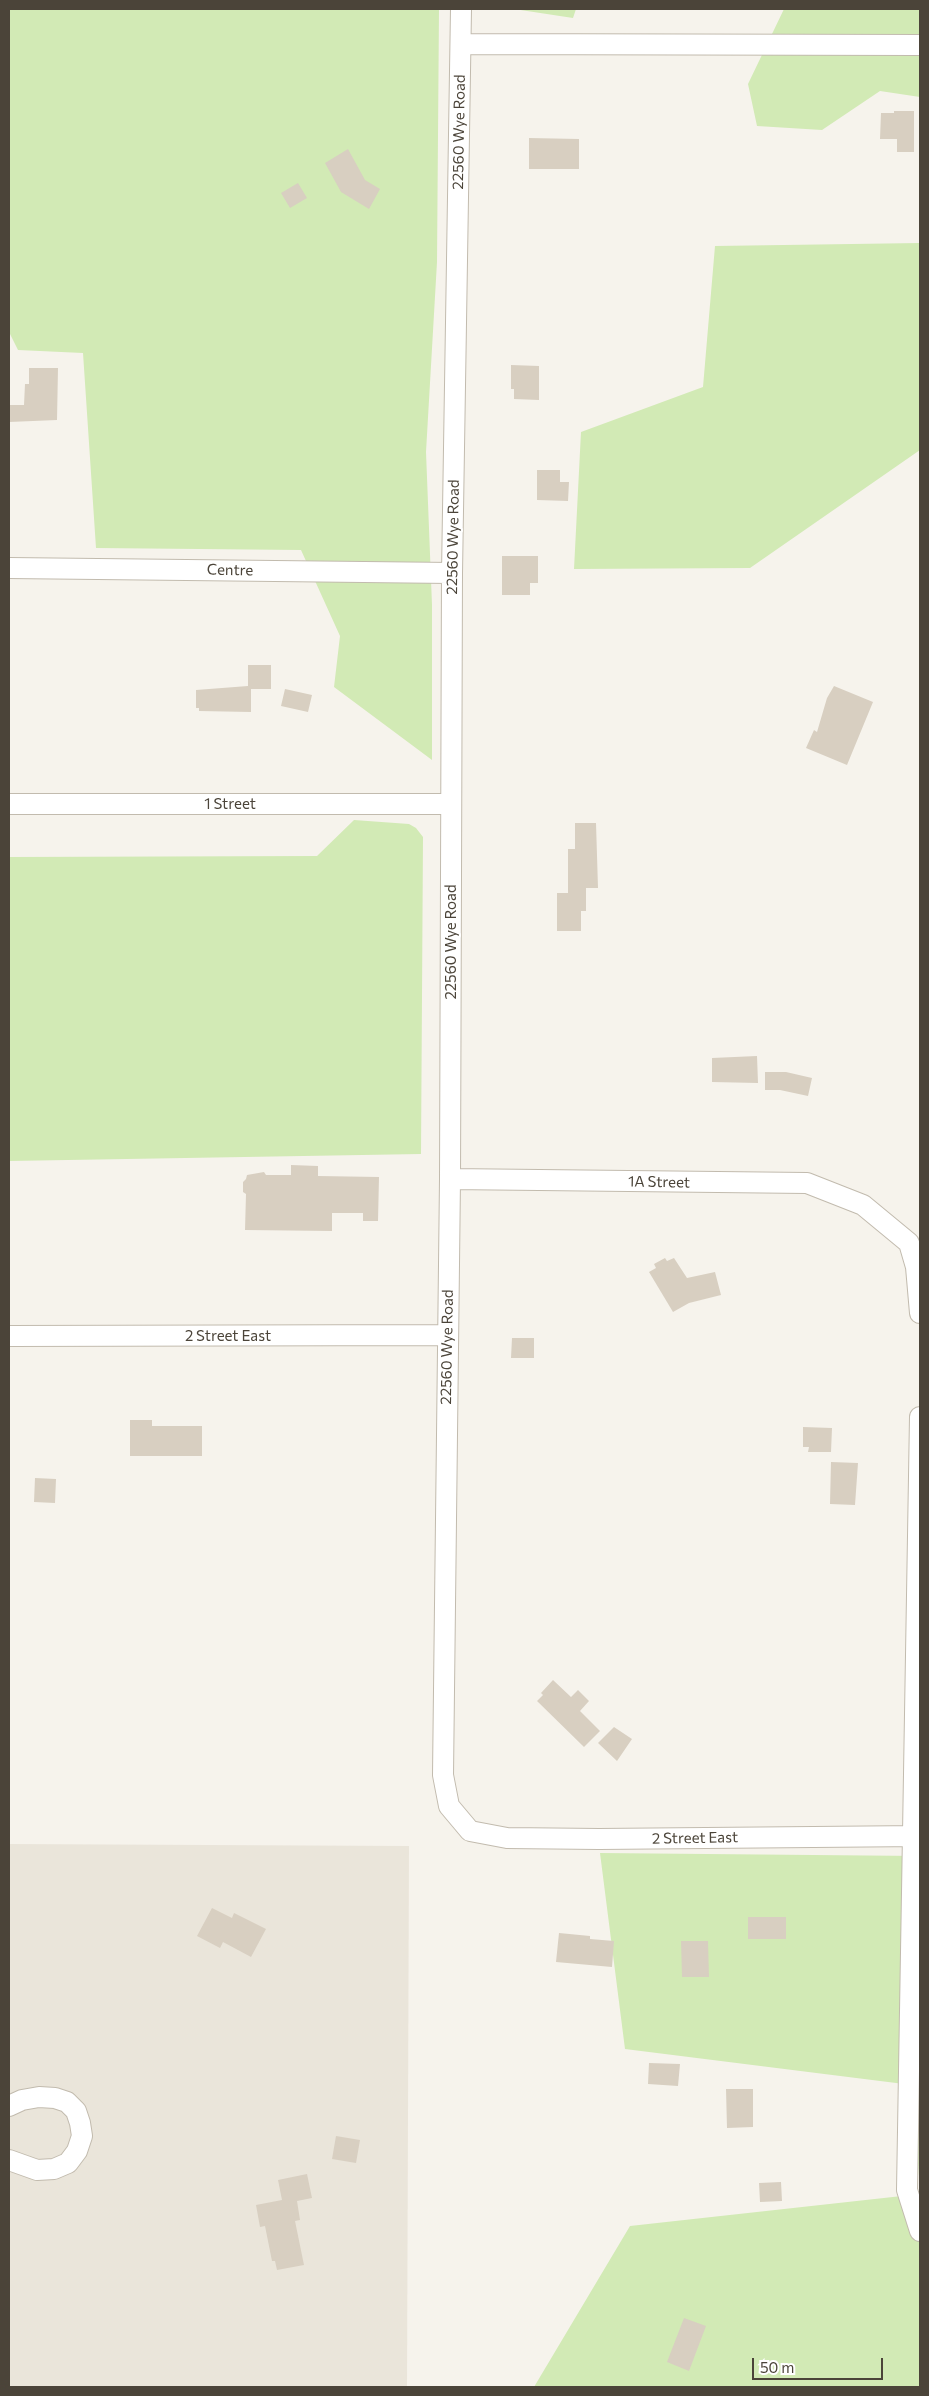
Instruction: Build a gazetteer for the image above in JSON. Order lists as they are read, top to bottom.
{
  "streets": {
    "street": [
      "22560 Wye Road",
      "Centre",
      "1 Street",
      "1A Street",
      "2 Street East"
    ]
  },
  "crossings": [
    ["22560 Wye Road", "Centre"],
    ["22560 Wye Road", "1 Street"],
    ["22560 Wye Road", "1A Street"],
    ["22560 Wye Road", "2 Street East"]
  ],
  "scale_bar": "50 m"
}
